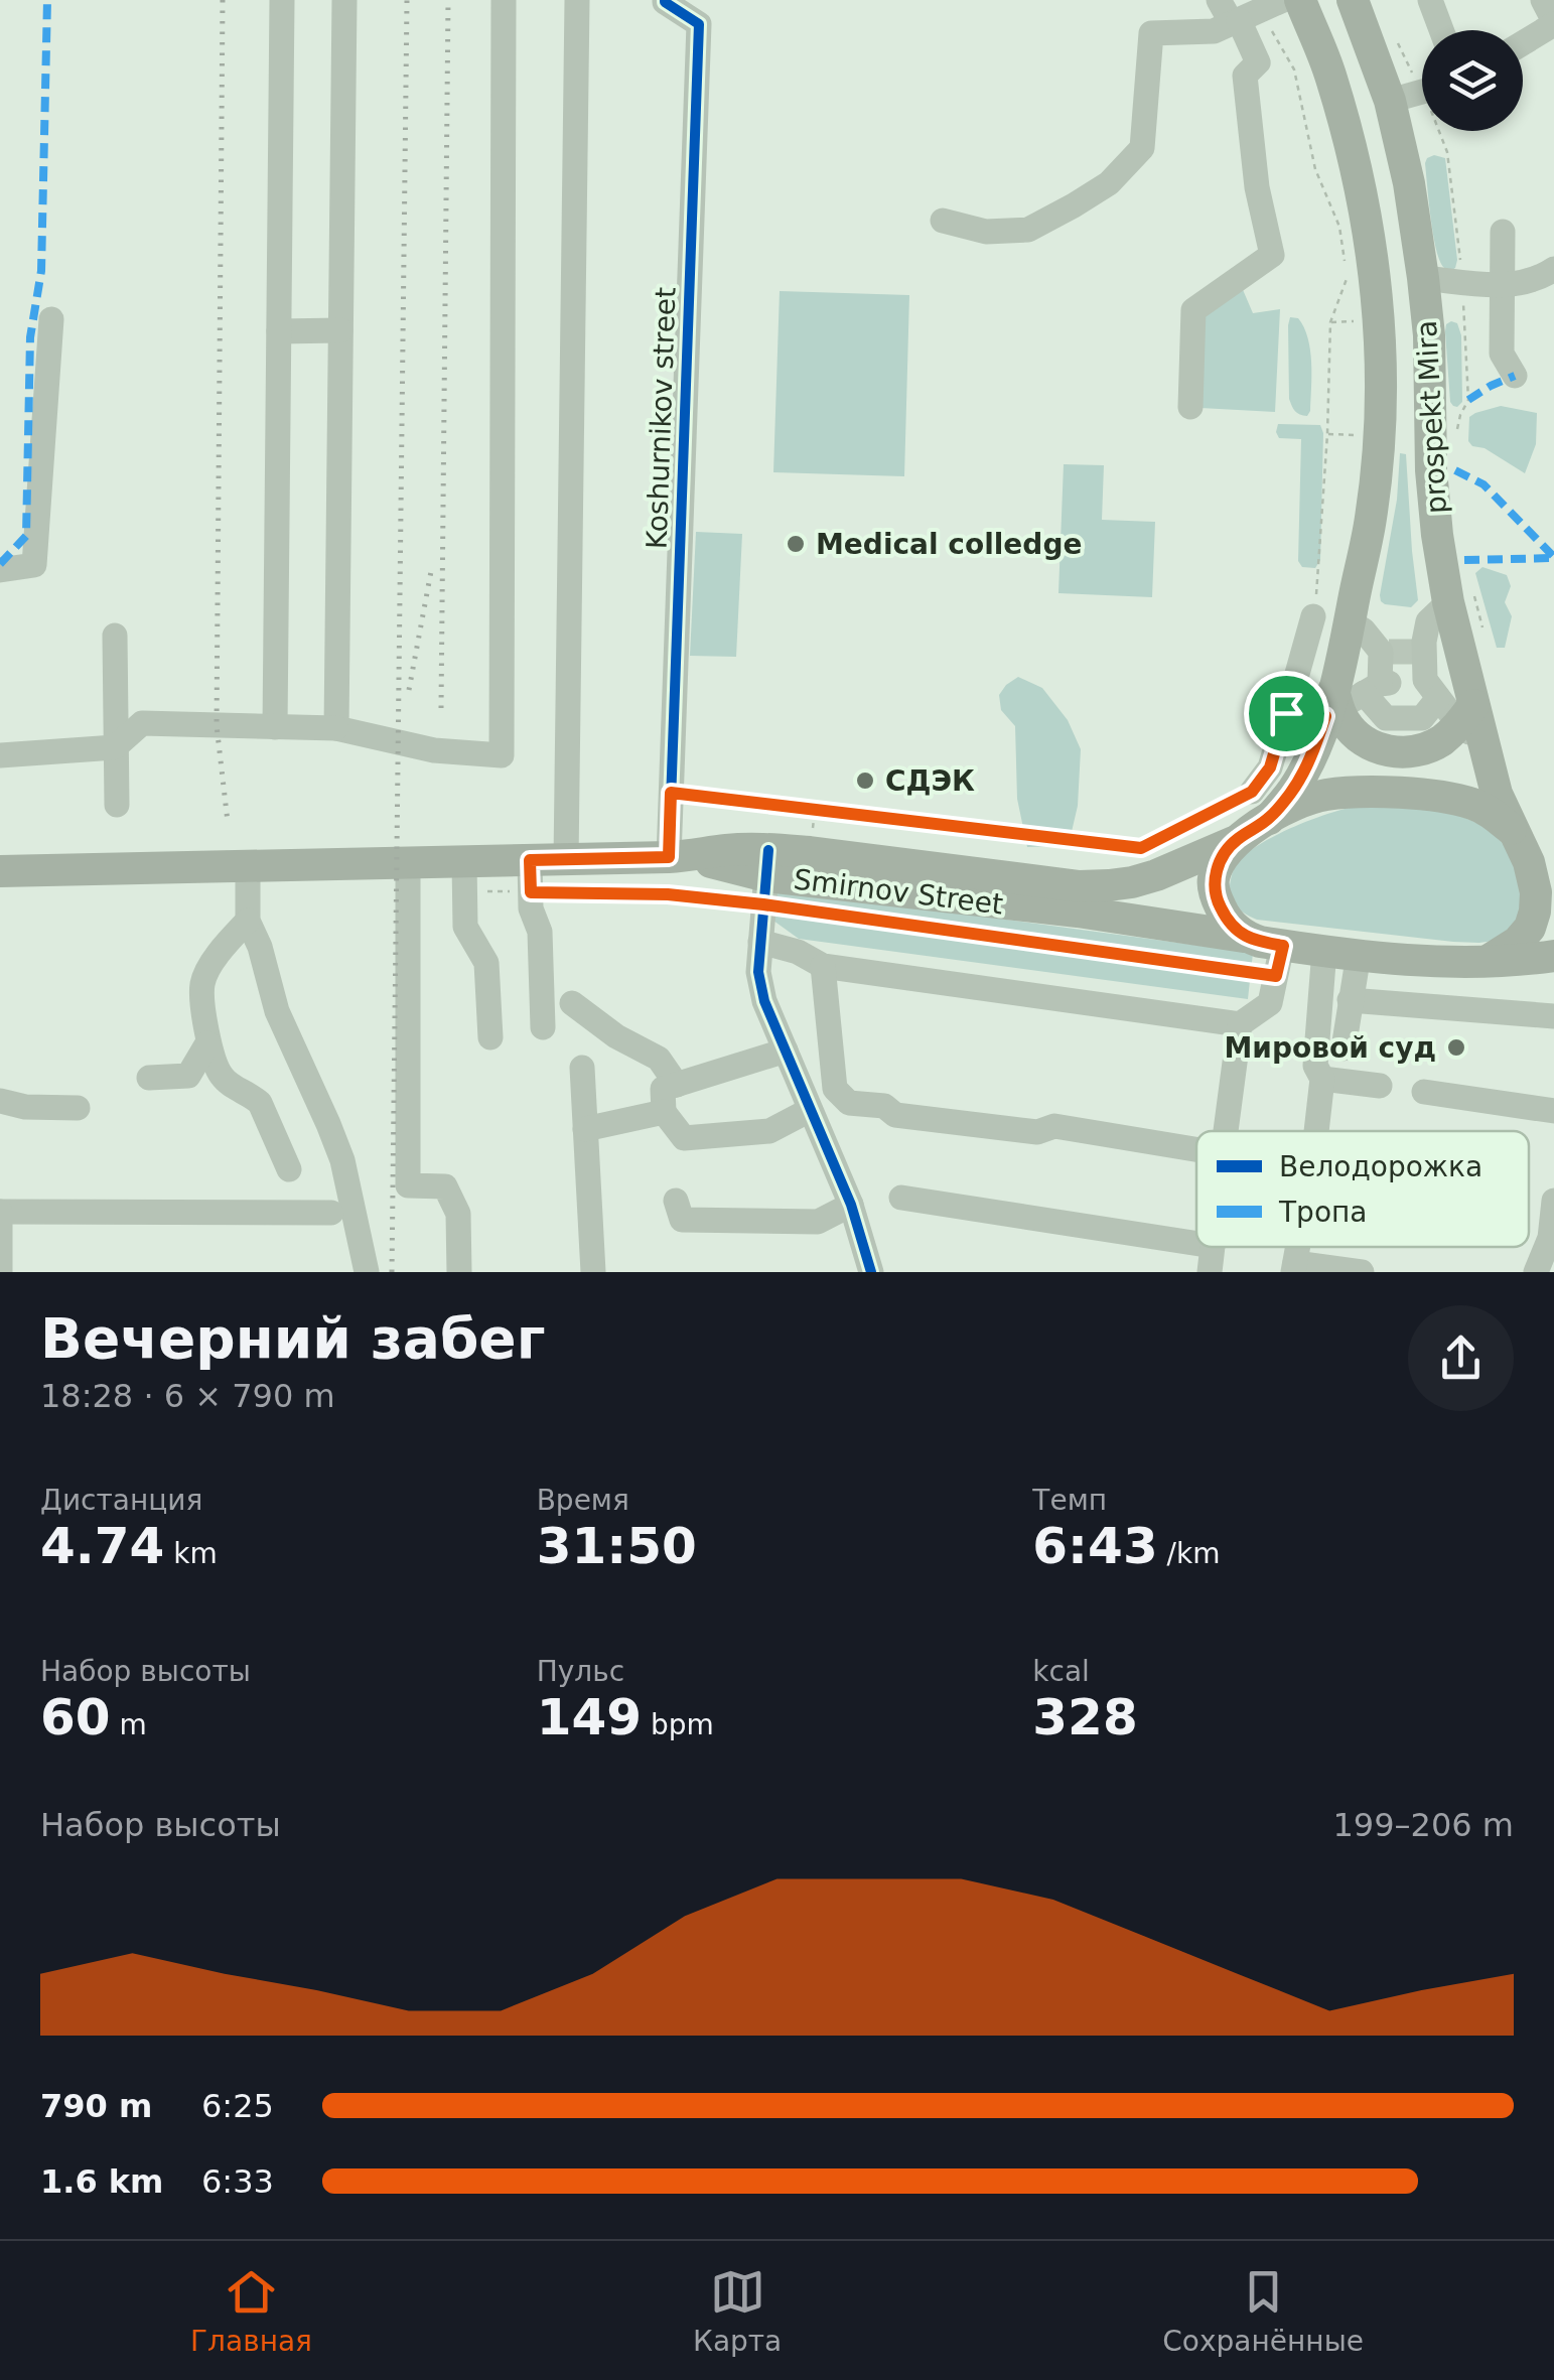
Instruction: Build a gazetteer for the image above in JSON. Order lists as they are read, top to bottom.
{
  "streets": {
    "main road": ["prospekt Mira", "Smirnov Street"],
    "street": ["Koshurnikov street"]
  },
  "crossings": [
    ["prospekt Mira", "Smirnov Street"],
    ["Koshurnikov street", "Smirnov Street"]
  ],
  "places": ["Medical colledge", "СДЭК", "Мировой суд"],
  "legend": ["Велодорожка", "Тропа"],
  "page": {
    "heading": ["Вечерний забег", "18:28 · 6 × 790 m"],
    "stats": [
      ["Дистанция", "4.74 km"],
      ["Время", "31:50"],
      ["Темп", "6:43 /km"],
      ["Набор высоты", "60 m"],
      ["Пульс", "149 bpm"],
      ["kcal", "328"]
    ],
    "chart": ["Набор высоты", "199–206 m"],
    "list": [
      {
        "name": "790 m",
        "note": "6:25"
      },
      {
        "name": "1.6 km",
        "note": "6:33"
      }
    ],
    "tabs": ["Главная", "Карта", "Сохранённые"]
  }
}
